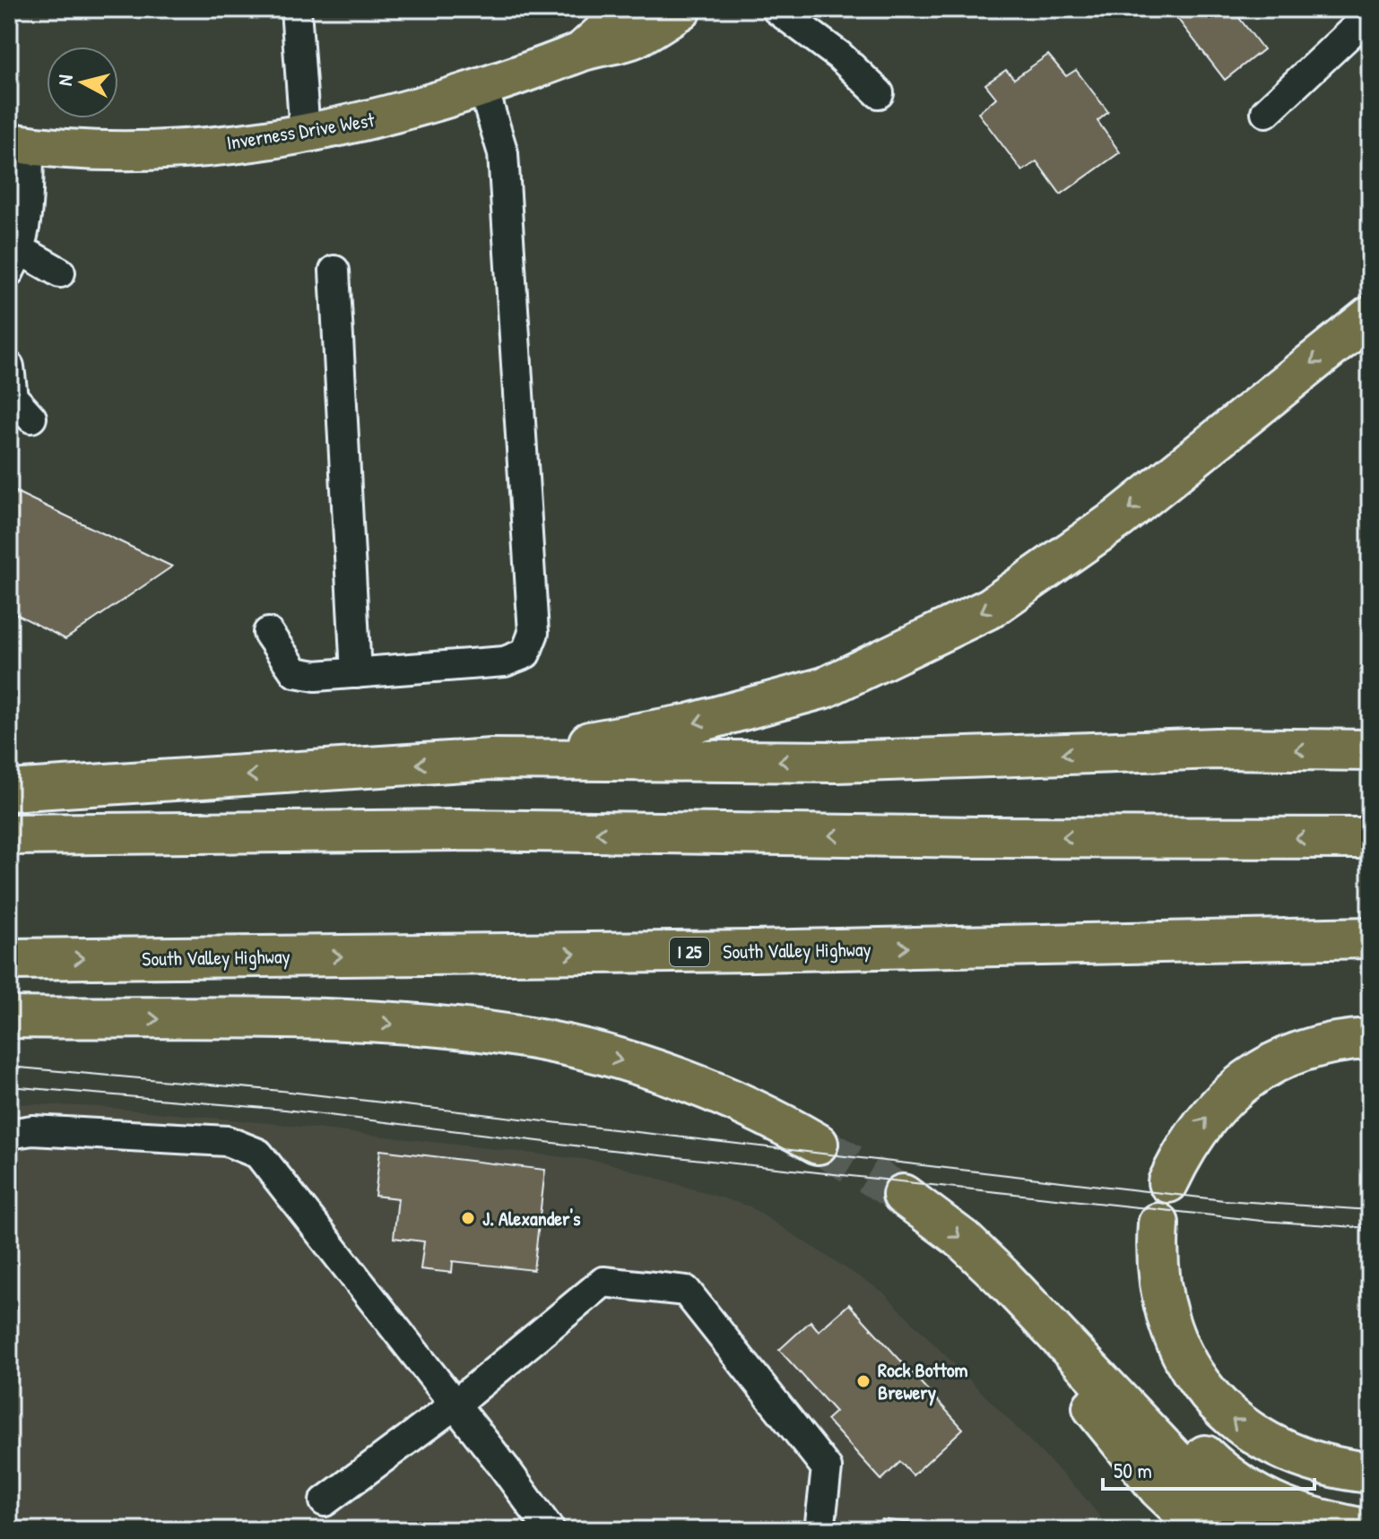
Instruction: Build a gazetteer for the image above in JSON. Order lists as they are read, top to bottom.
{
  "streets": {
    "highway": ["South Valley Highway", "I 25"],
    "main road": ["Inverness Drive West"]
  },
  "places": ["J. Alexander's", "Rock Bottom Brewery"],
  "scale_bar": "50 m",
  "north": "left"
}
